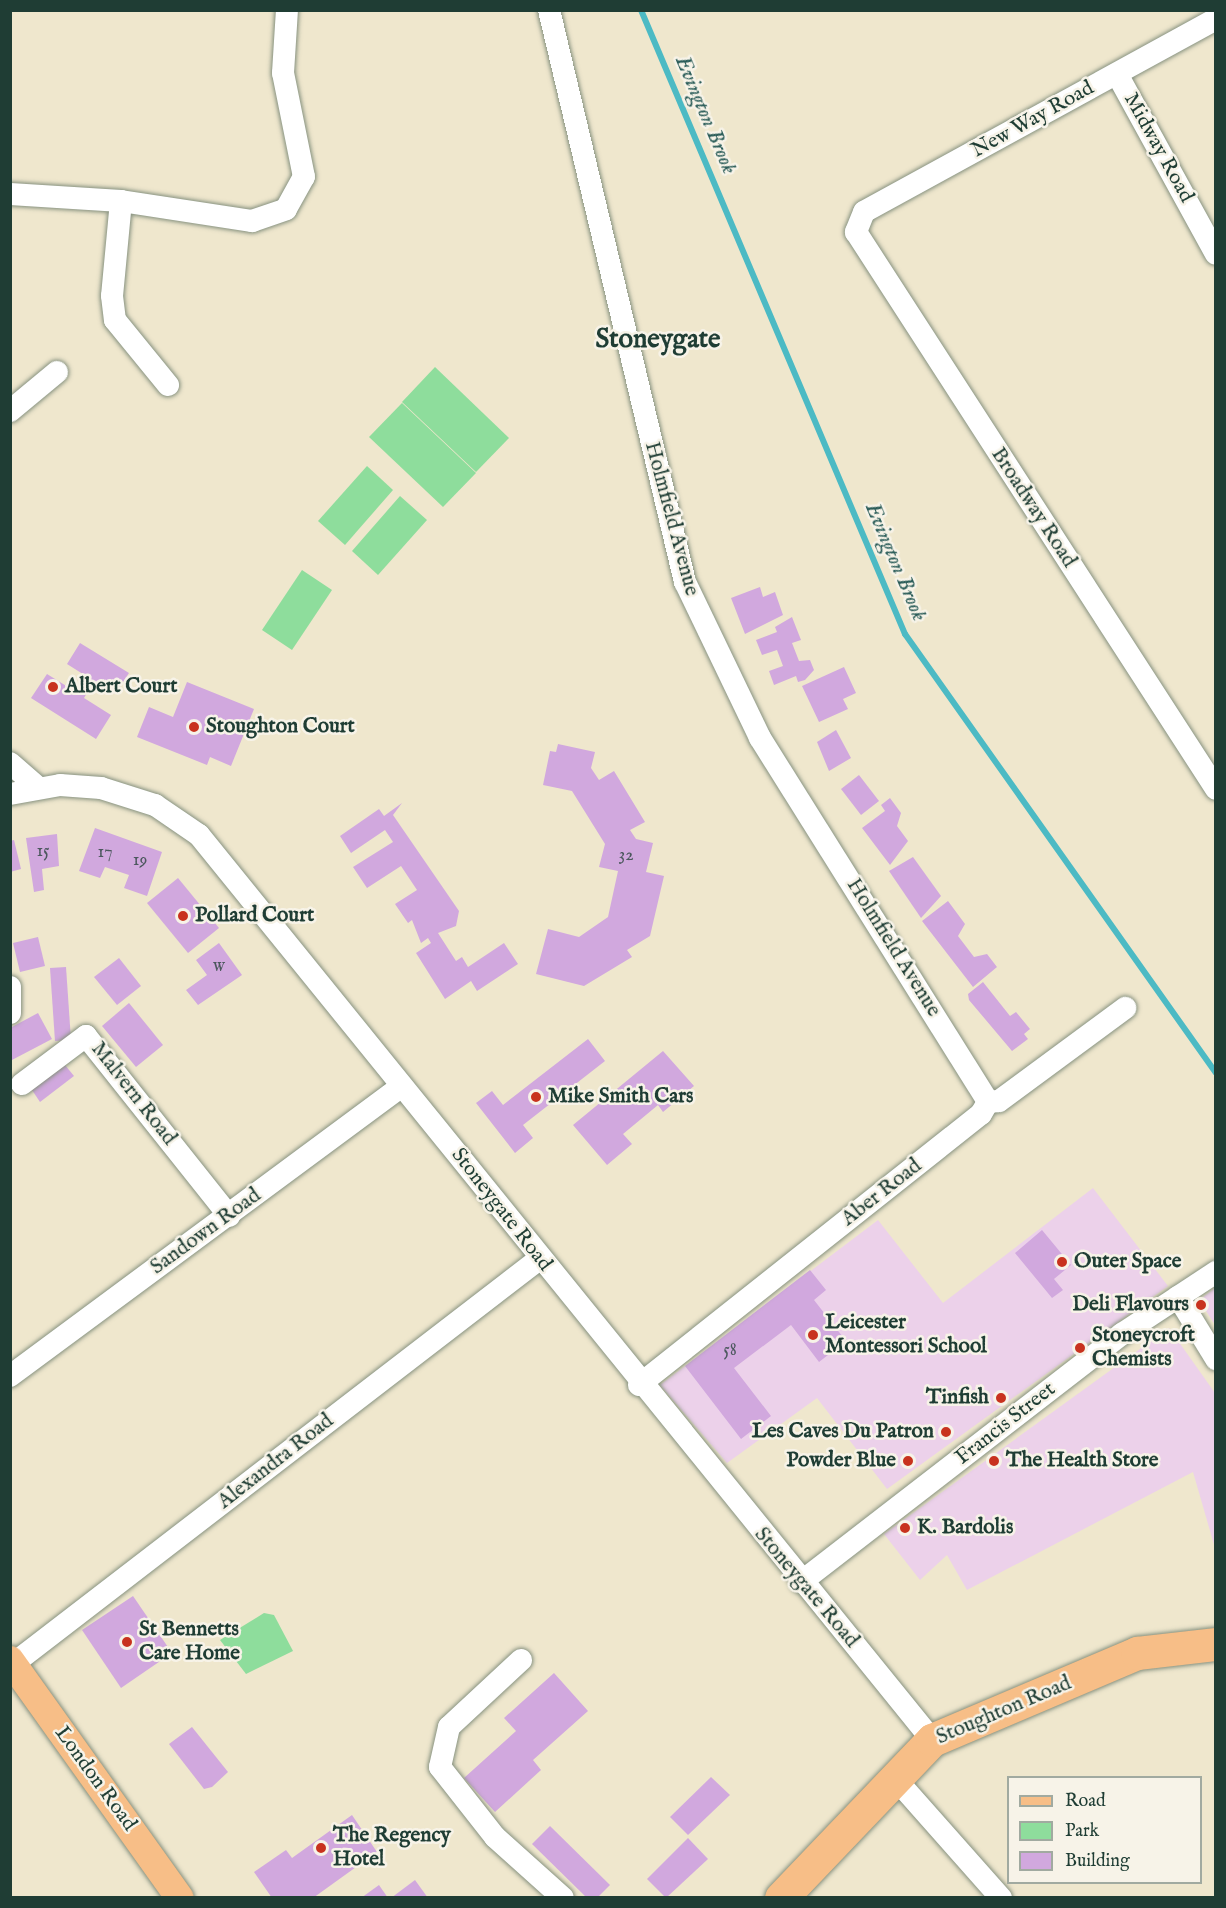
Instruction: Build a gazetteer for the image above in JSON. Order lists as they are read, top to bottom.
{
  "streets": {
    "highway": ["Stoughton Road"],
    "main road": ["London Road"],
    "street": [
      "New Way Road",
      "Midway Road",
      "Broadway Road",
      "Holmfield Avenue",
      "Malvern Road",
      "Aber Road",
      "Stoneygate Road",
      "Sandown Road",
      "Francis Street",
      "Alexandra Road"
    ]
  },
  "crossings": [
    ["New Way Road", "Midway Road"],
    ["New Way Road", "Broadway Road"],
    ["Holmfield Avenue", "Aber Road"],
    ["Malvern Road", "Sandown Road"],
    ["Aber Road", "Stoneygate Road"],
    ["Stoneygate Road", "Sandown Road"],
    ["Stoneygate Road", "Francis Street"],
    ["Stoneygate Road", "Alexandra Road"],
    ["Stoneygate Road", "Stoughton Road"],
    ["Alexandra Road", "London Road"]
  ],
  "districts": ["Stoneygate"],
  "water": ["Evington Brook"],
  "places": [
    "Albert Court",
    "Stoughton Court",
    "Pollard Court",
    "Mike Smith Cars",
    "Outer Space",
    "Deli Flavours",
    "Leicester Montessori School",
    "Stoneycroft Chemists",
    "Tinfish",
    "Les Caves Du Patron",
    "Powder Blue",
    "The Health Store",
    "K. Bardolis",
    "St Bennetts Care Home",
    "The Regency Hotel"
  ],
  "house_numbers": [
    "15",
    "17",
    "32",
    "19",
    "w",
    "58"
  ],
  "legend": ["Road", "Park", "Building"]
}
